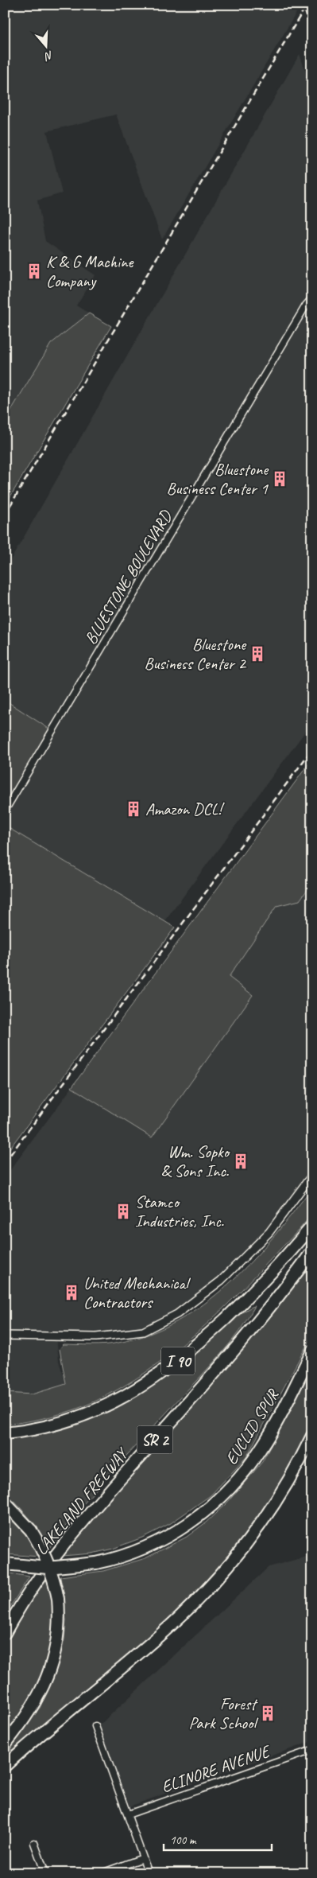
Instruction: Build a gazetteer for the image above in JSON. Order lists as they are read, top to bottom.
{
  "streets": {
    "highway": [
      "I 90",
      "EUCLID SPUR",
      "SR 2",
      "LAKELAND FREEWAY"
    ],
    "street": ["BLUESTONE BOULEVARD", "ELINORE AVENUE"]
  },
  "places": {
    "building": [
      "K & G Machine Company",
      "Bluestone Business Center 1",
      "Bluestone Business Center 2",
      "Amazon DCL!",
      "Wm. Sopko & Sons Inc.",
      "Stamco Industries, Inc.",
      "United Mechanical Contractors",
      "Forest Park School"
    ]
  },
  "scale_bar": "100 m",
  "north": "bottom"
}
